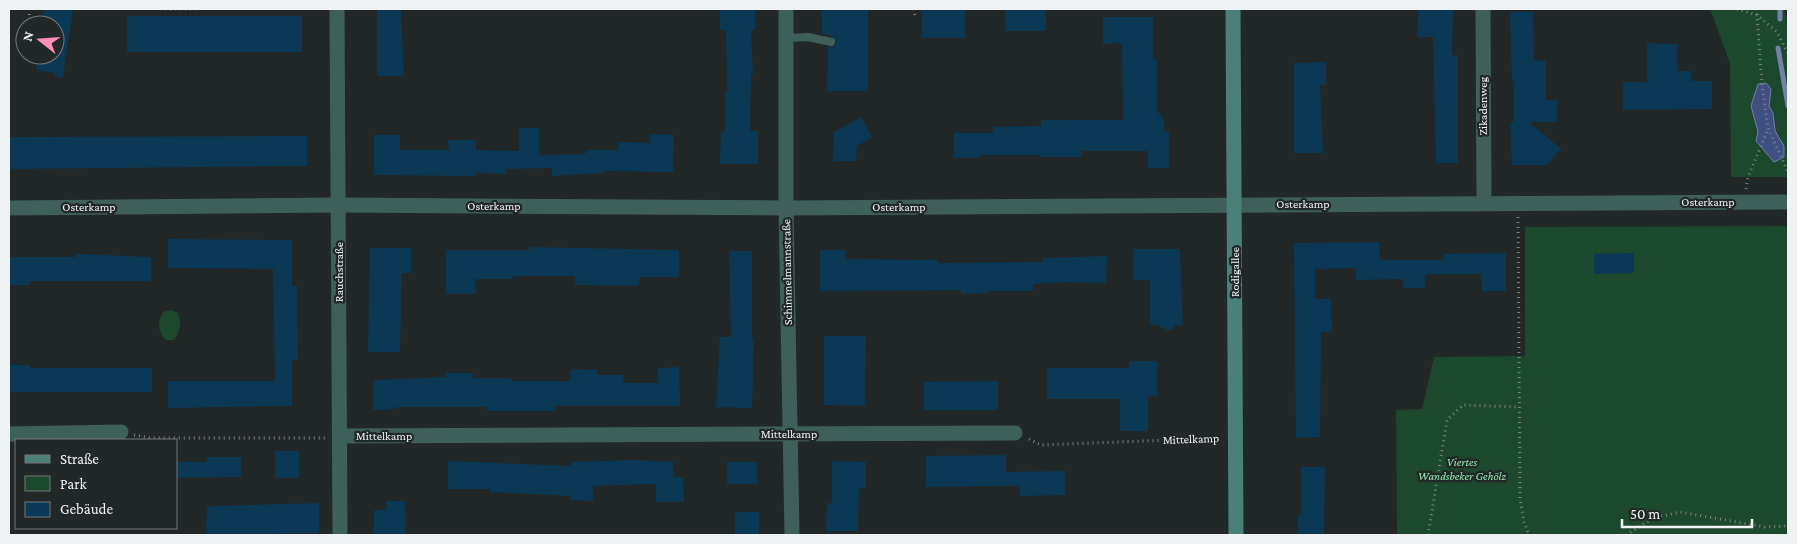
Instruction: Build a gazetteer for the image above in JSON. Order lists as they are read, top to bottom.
{
  "streets": {
    "main road": ["Rodigallee"],
    "street": [
      "Zikadenweg",
      "Osterkamp",
      "Rauchstraße",
      "Schimmelmannstraße",
      "Mittelkamp"
    ]
  },
  "crossings": [
    ["Zikadenweg", "Osterkamp"],
    ["Osterkamp", "Rauchstraße"],
    ["Osterkamp", "Schimmelmannstraße"],
    ["Osterkamp", "Rodigallee"],
    ["Rauchstraße", "Mittelkamp"],
    ["Schimmelmannstraße", "Mittelkamp"],
    ["Rodigallee", "Mittelkamp"]
  ],
  "parks": ["Viertes Wandsbeker Gehölz"],
  "legend": ["Straße", "Park", "Gebäude"],
  "scale_bar": "50 m",
  "north": "left"
}
